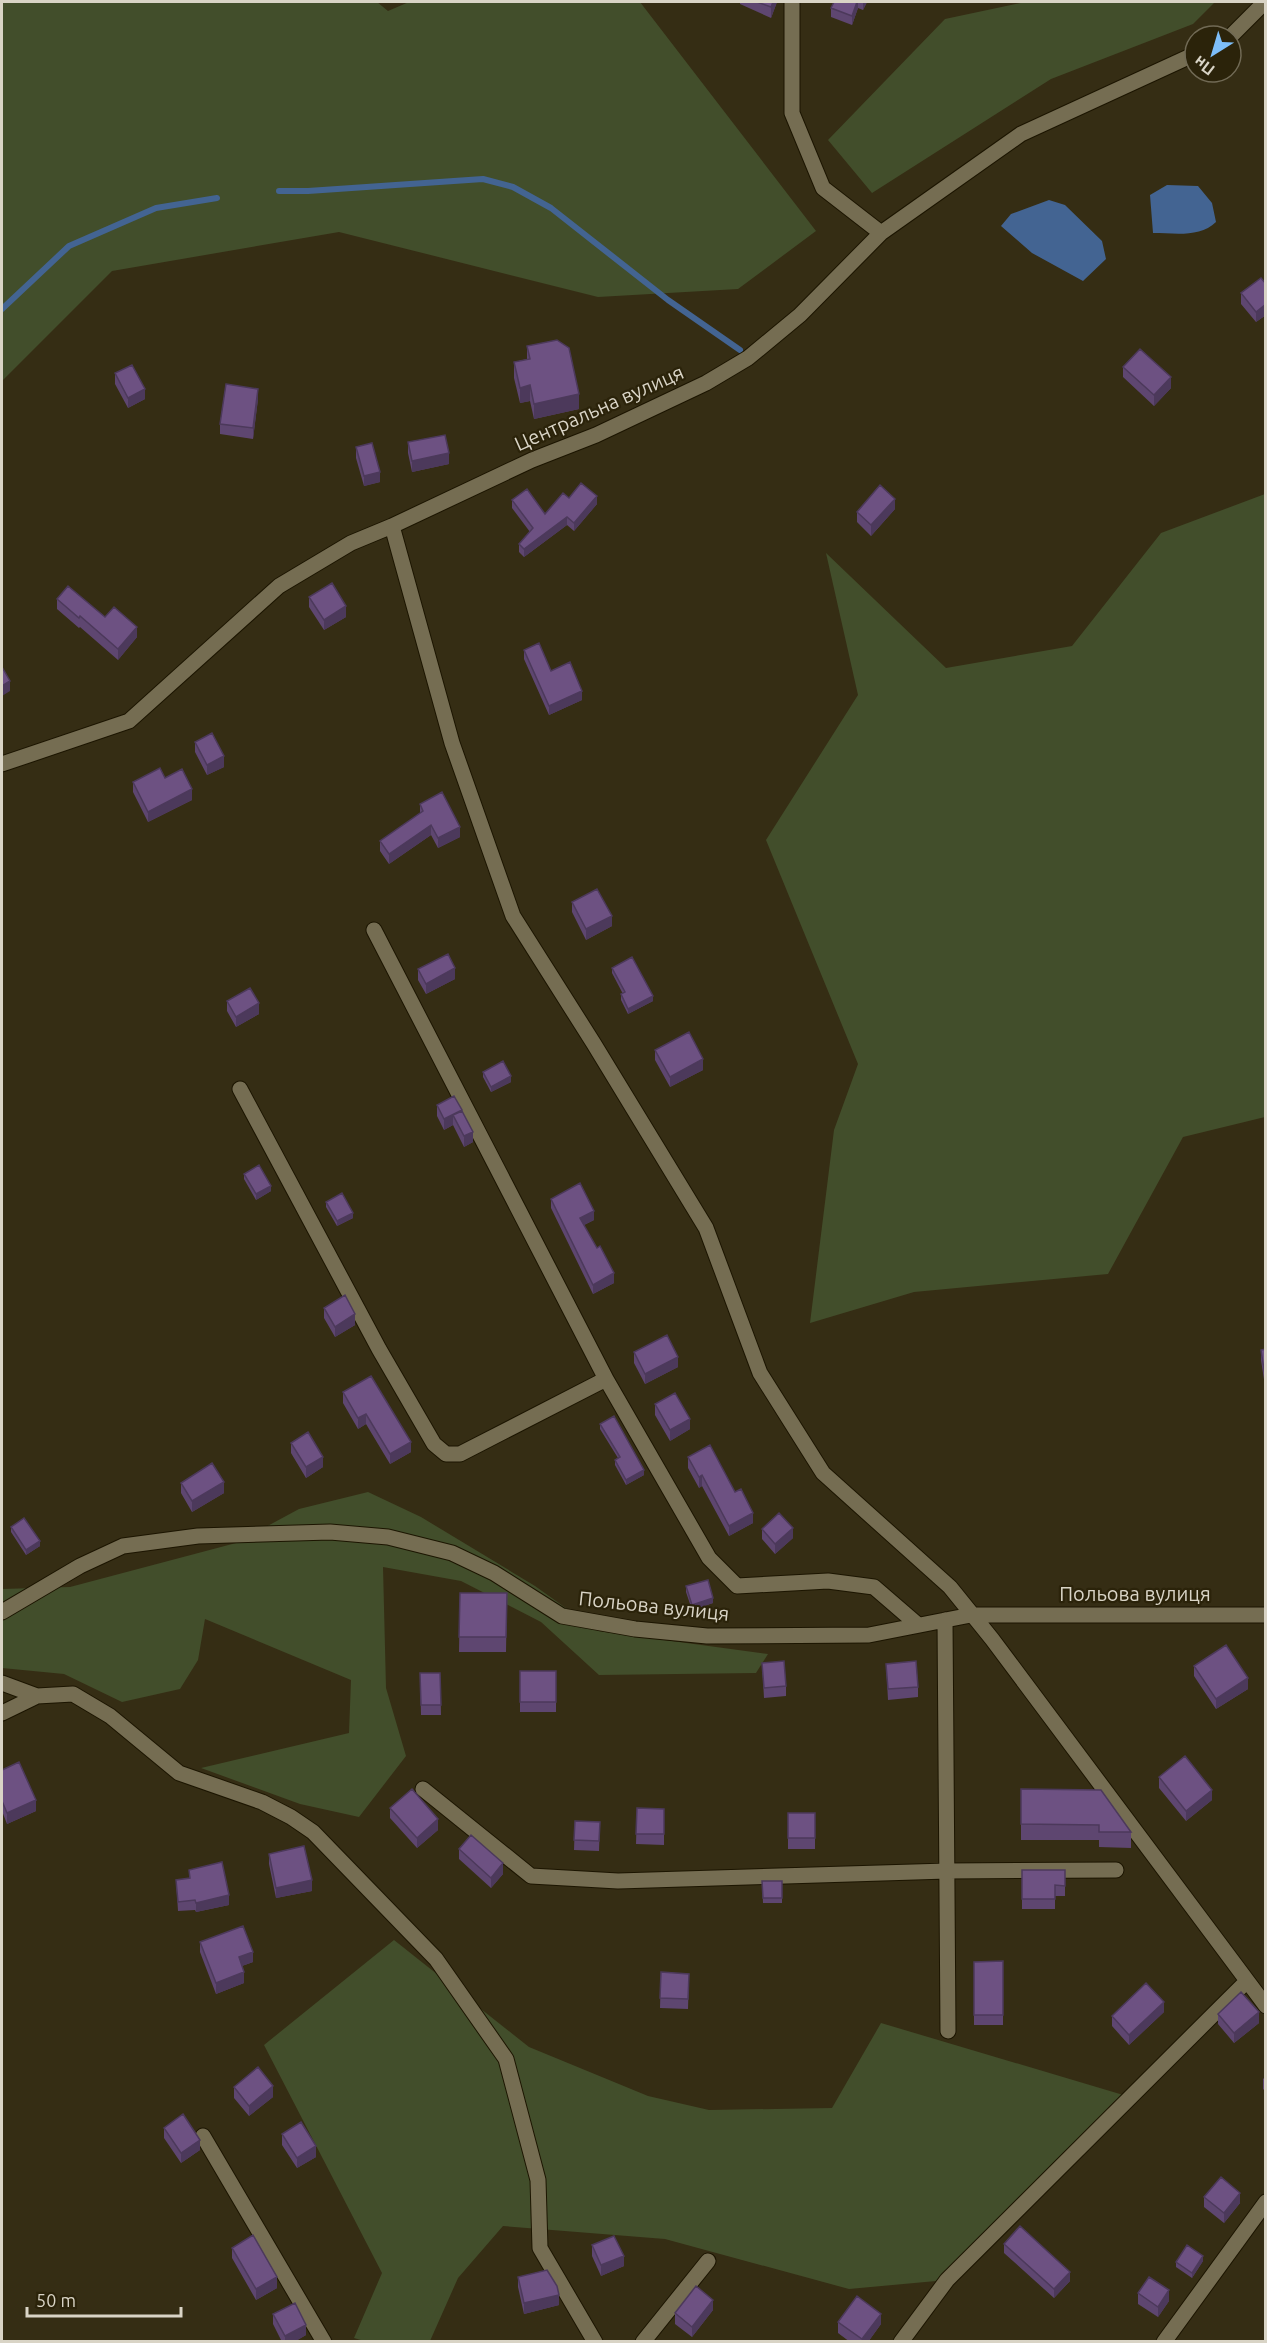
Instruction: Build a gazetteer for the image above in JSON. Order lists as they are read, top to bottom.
{
  "streets": {
    "street": ["Центральна вулиця", "Польова вулиця"]
  },
  "scale_bar": "50 m",
  "north": "bottom left"
}
